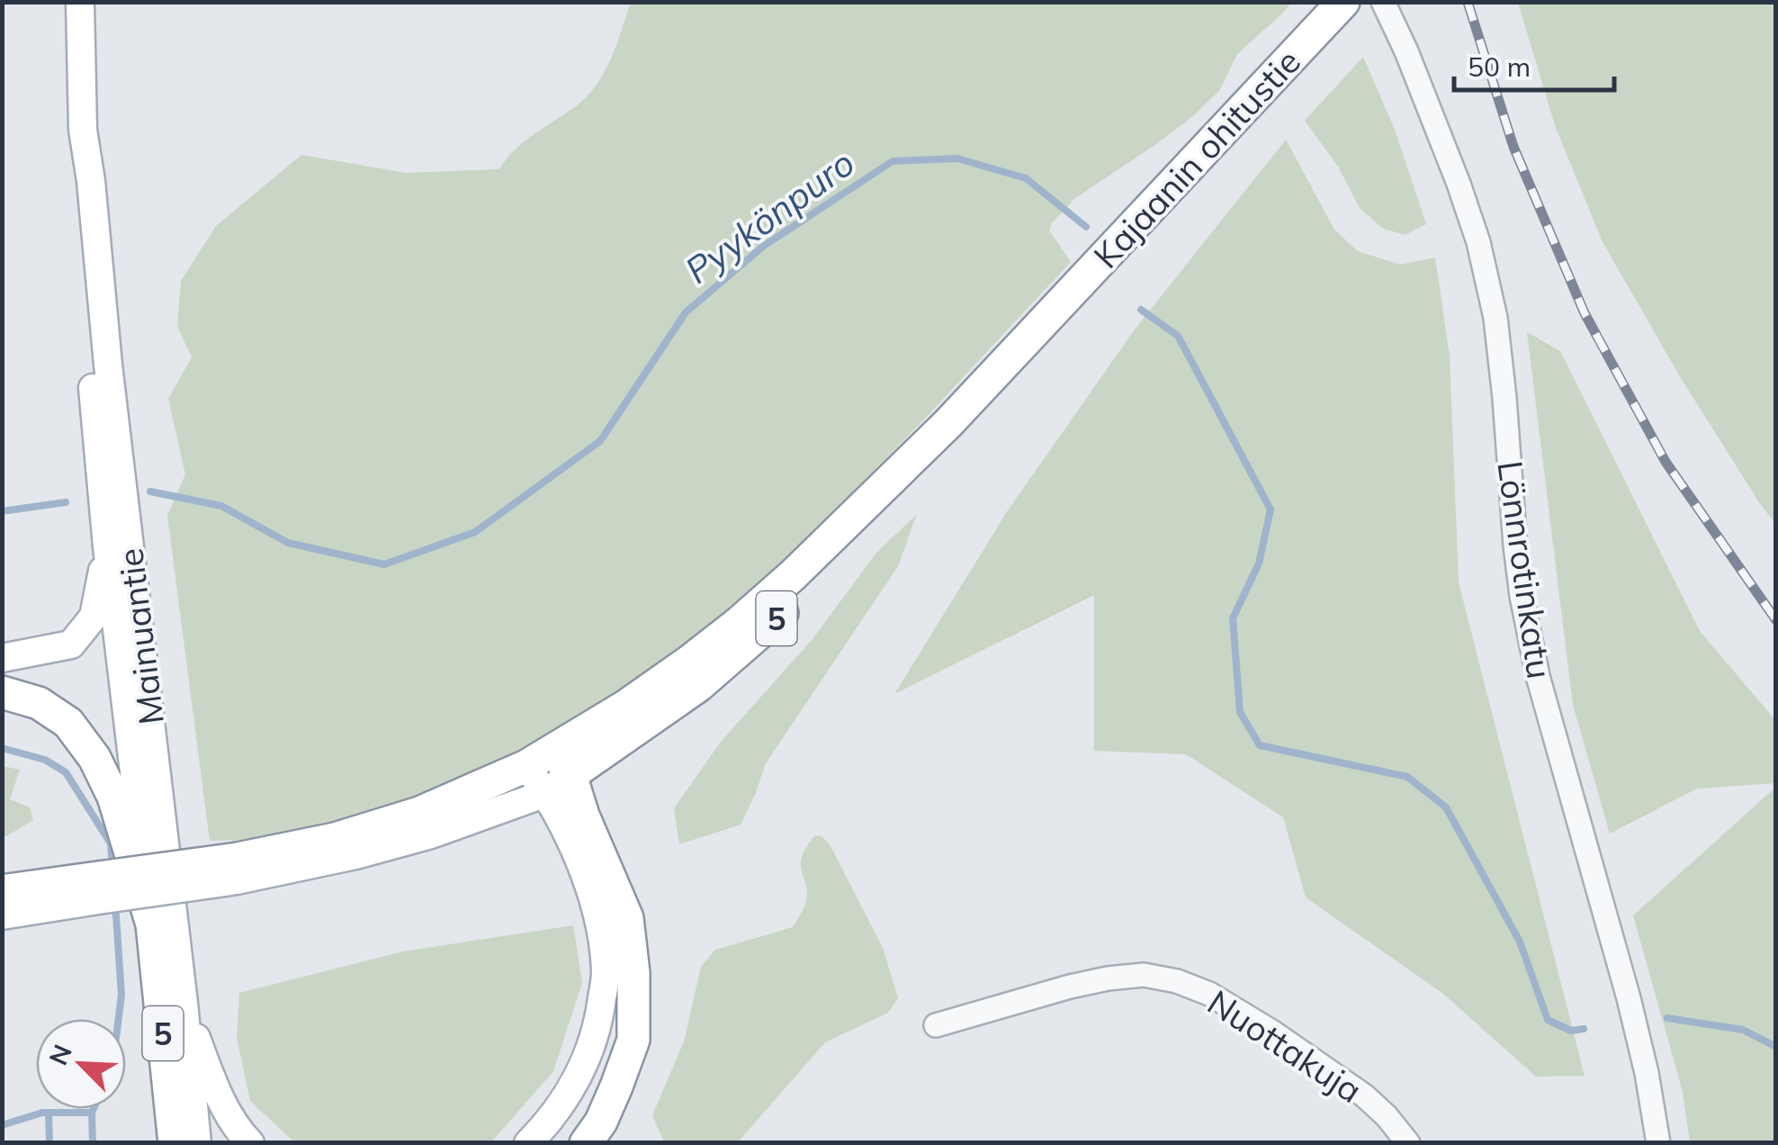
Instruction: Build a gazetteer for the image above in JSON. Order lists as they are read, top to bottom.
{
  "streets": {
    "highway": ["Kajaanin ohitustie", "5", "Mainuantie"],
    "street": ["Lönnrotinkatu", "Nuottakuja"]
  },
  "crossings": [
    ["Kajaanin ohitustie", "5"],
    ["5", "Mainuantie"]
  ],
  "water": ["Pyykönpuro"],
  "scale_bar": "50 m",
  "north": "top left"
}
